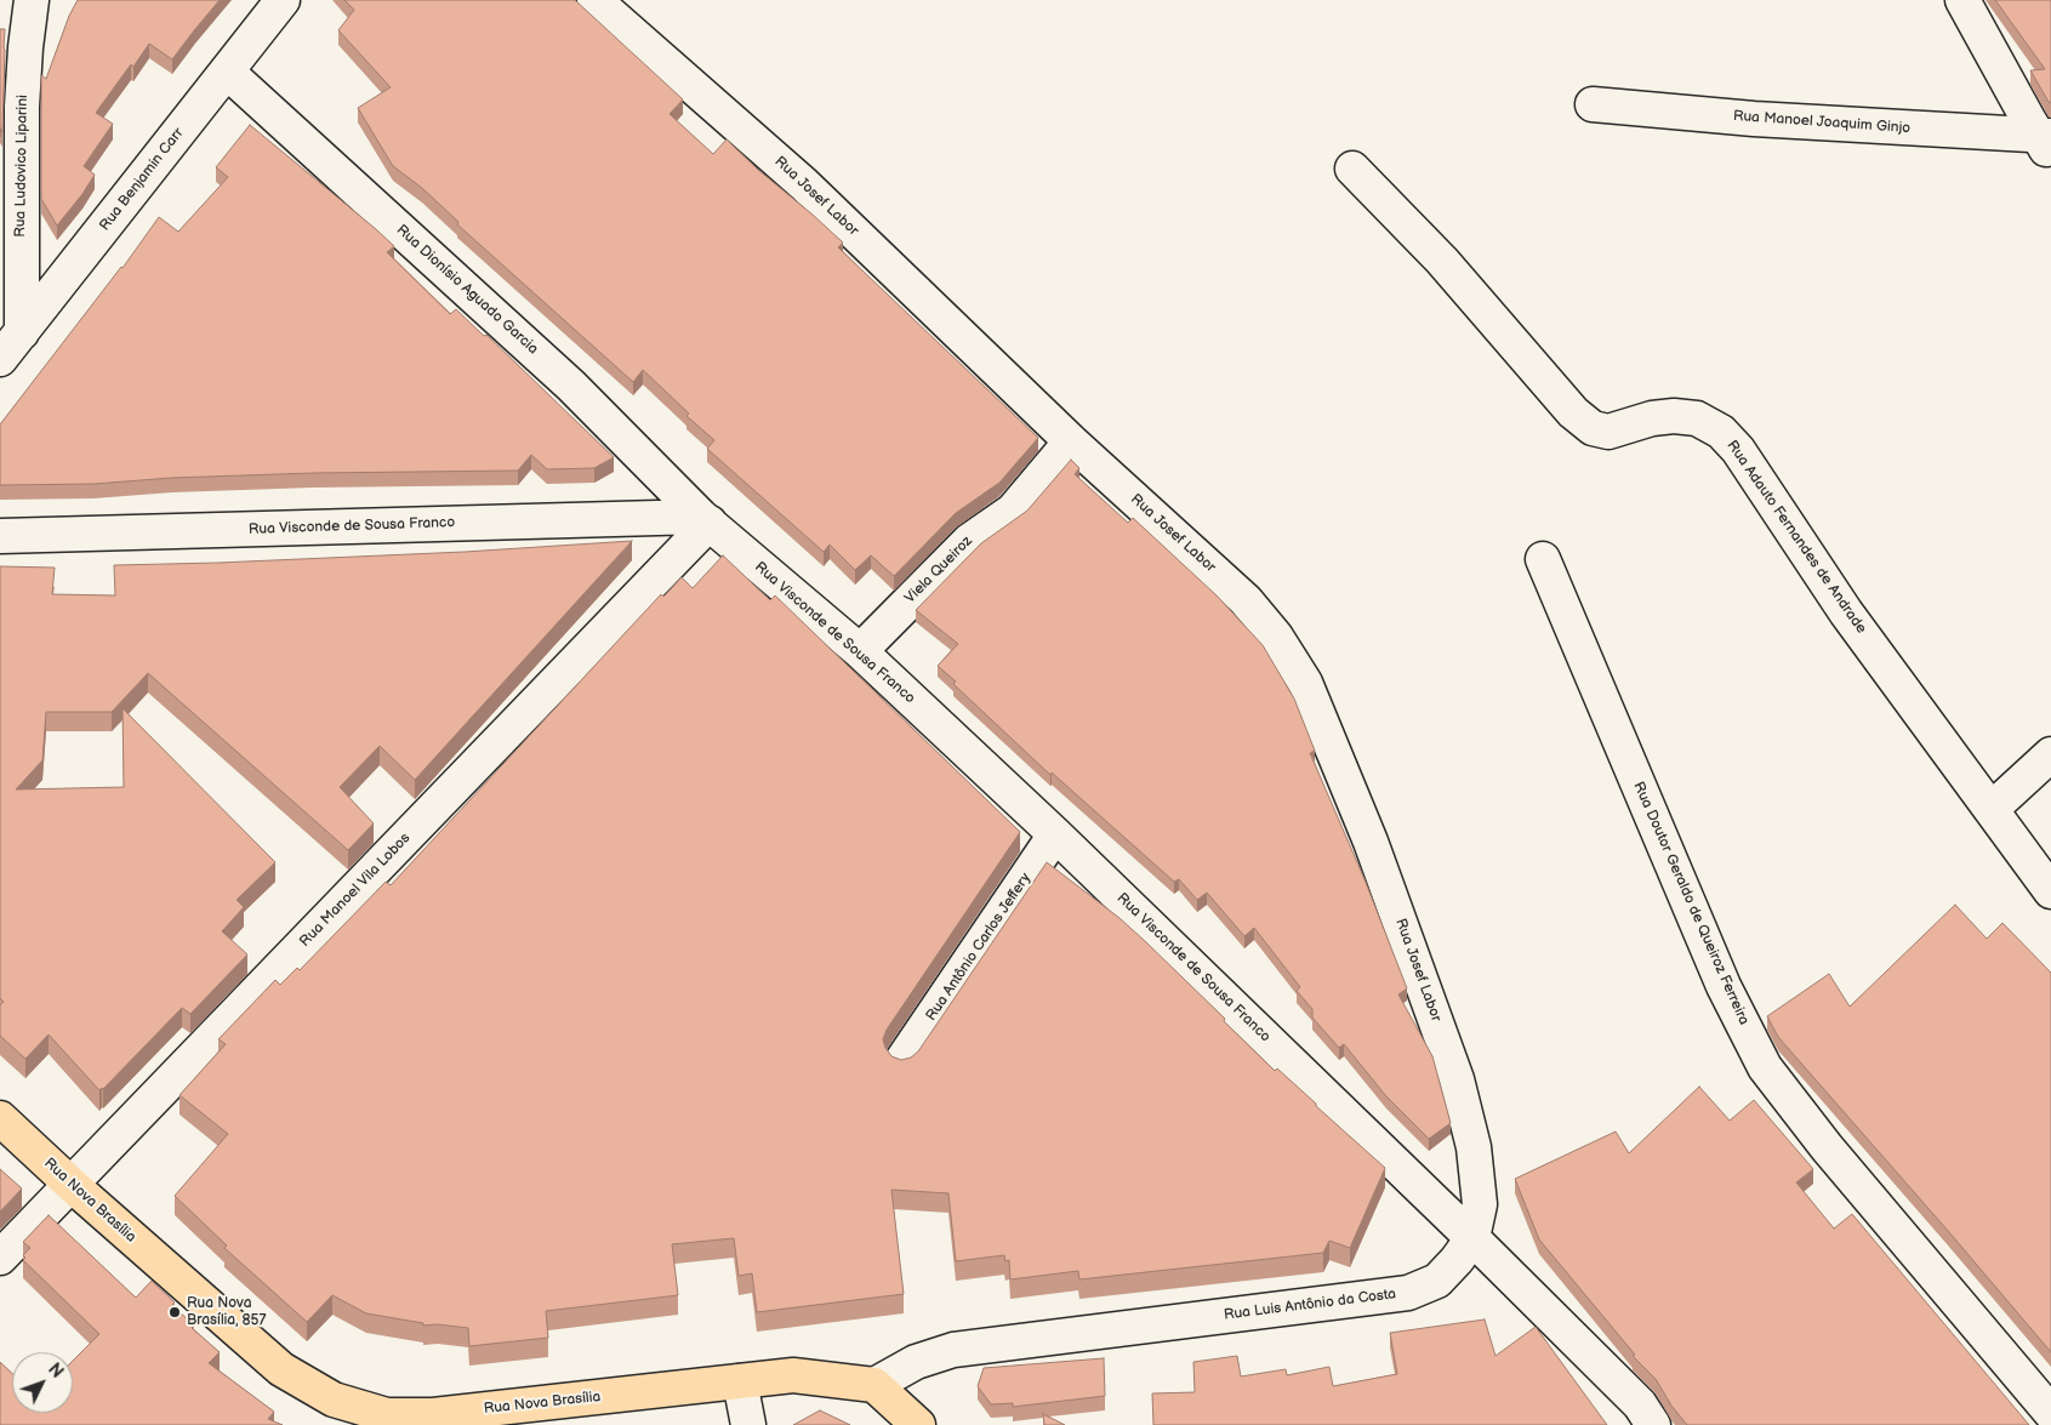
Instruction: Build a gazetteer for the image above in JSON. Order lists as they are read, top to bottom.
{
  "streets": {
    "main road": ["Rua Nova Brasília"],
    "street": [
      "Rua Manoel Joaquim Ginjo",
      "Rua Ludovico Liparini",
      "Rua Benjamin Carr",
      "Rua Josef Labor",
      "Rua Dionísio Aguado Garcia",
      "Rua Visconde de Sousa Franco",
      "Rua Adauto Fernandes de Andrade",
      "Viela Queiroz",
      "Rua Manoel Vila Lobos",
      "Rua Doutor Geraldo de Queiroz Ferreira",
      "Rua Antônio Carlos Jeffery",
      "Rua Luis Antônio da Costa"
    ]
  },
  "crossings": [
    ["Rua Ludovico Liparini", "Rua Benjamin Carr"],
    ["Rua Benjamin Carr", "Rua Dionísio Aguado Garcia"],
    ["Rua Josef Labor", "Rua Visconde de Sousa Franco"],
    ["Rua Josef Labor", "Viela Queiroz"],
    ["Rua Josef Labor", "Rua Luis Antônio da Costa"],
    ["Rua Dionísio Aguado Garcia", "Rua Visconde de Sousa Franco"],
    ["Rua Dionísio Aguado Garcia", "Rua Manoel Vila Lobos"],
    ["Rua Visconde de Sousa Franco", "Viela Queiroz"],
    ["Rua Visconde de Sousa Franco", "Rua Manoel Vila Lobos"],
    ["Rua Visconde de Sousa Franco", "Rua Antônio Carlos Jeffery"],
    ["Rua Visconde de Sousa Franco", "Rua Luis Antônio da Costa"],
    ["Rua Manoel Vila Lobos", "Rua Nova Brasília"],
    ["Rua Nova Brasília", "Rua Luis Antônio da Costa"]
  ],
  "places": ["Rua Nova Brasília, 857"],
  "north": "top right"
}
